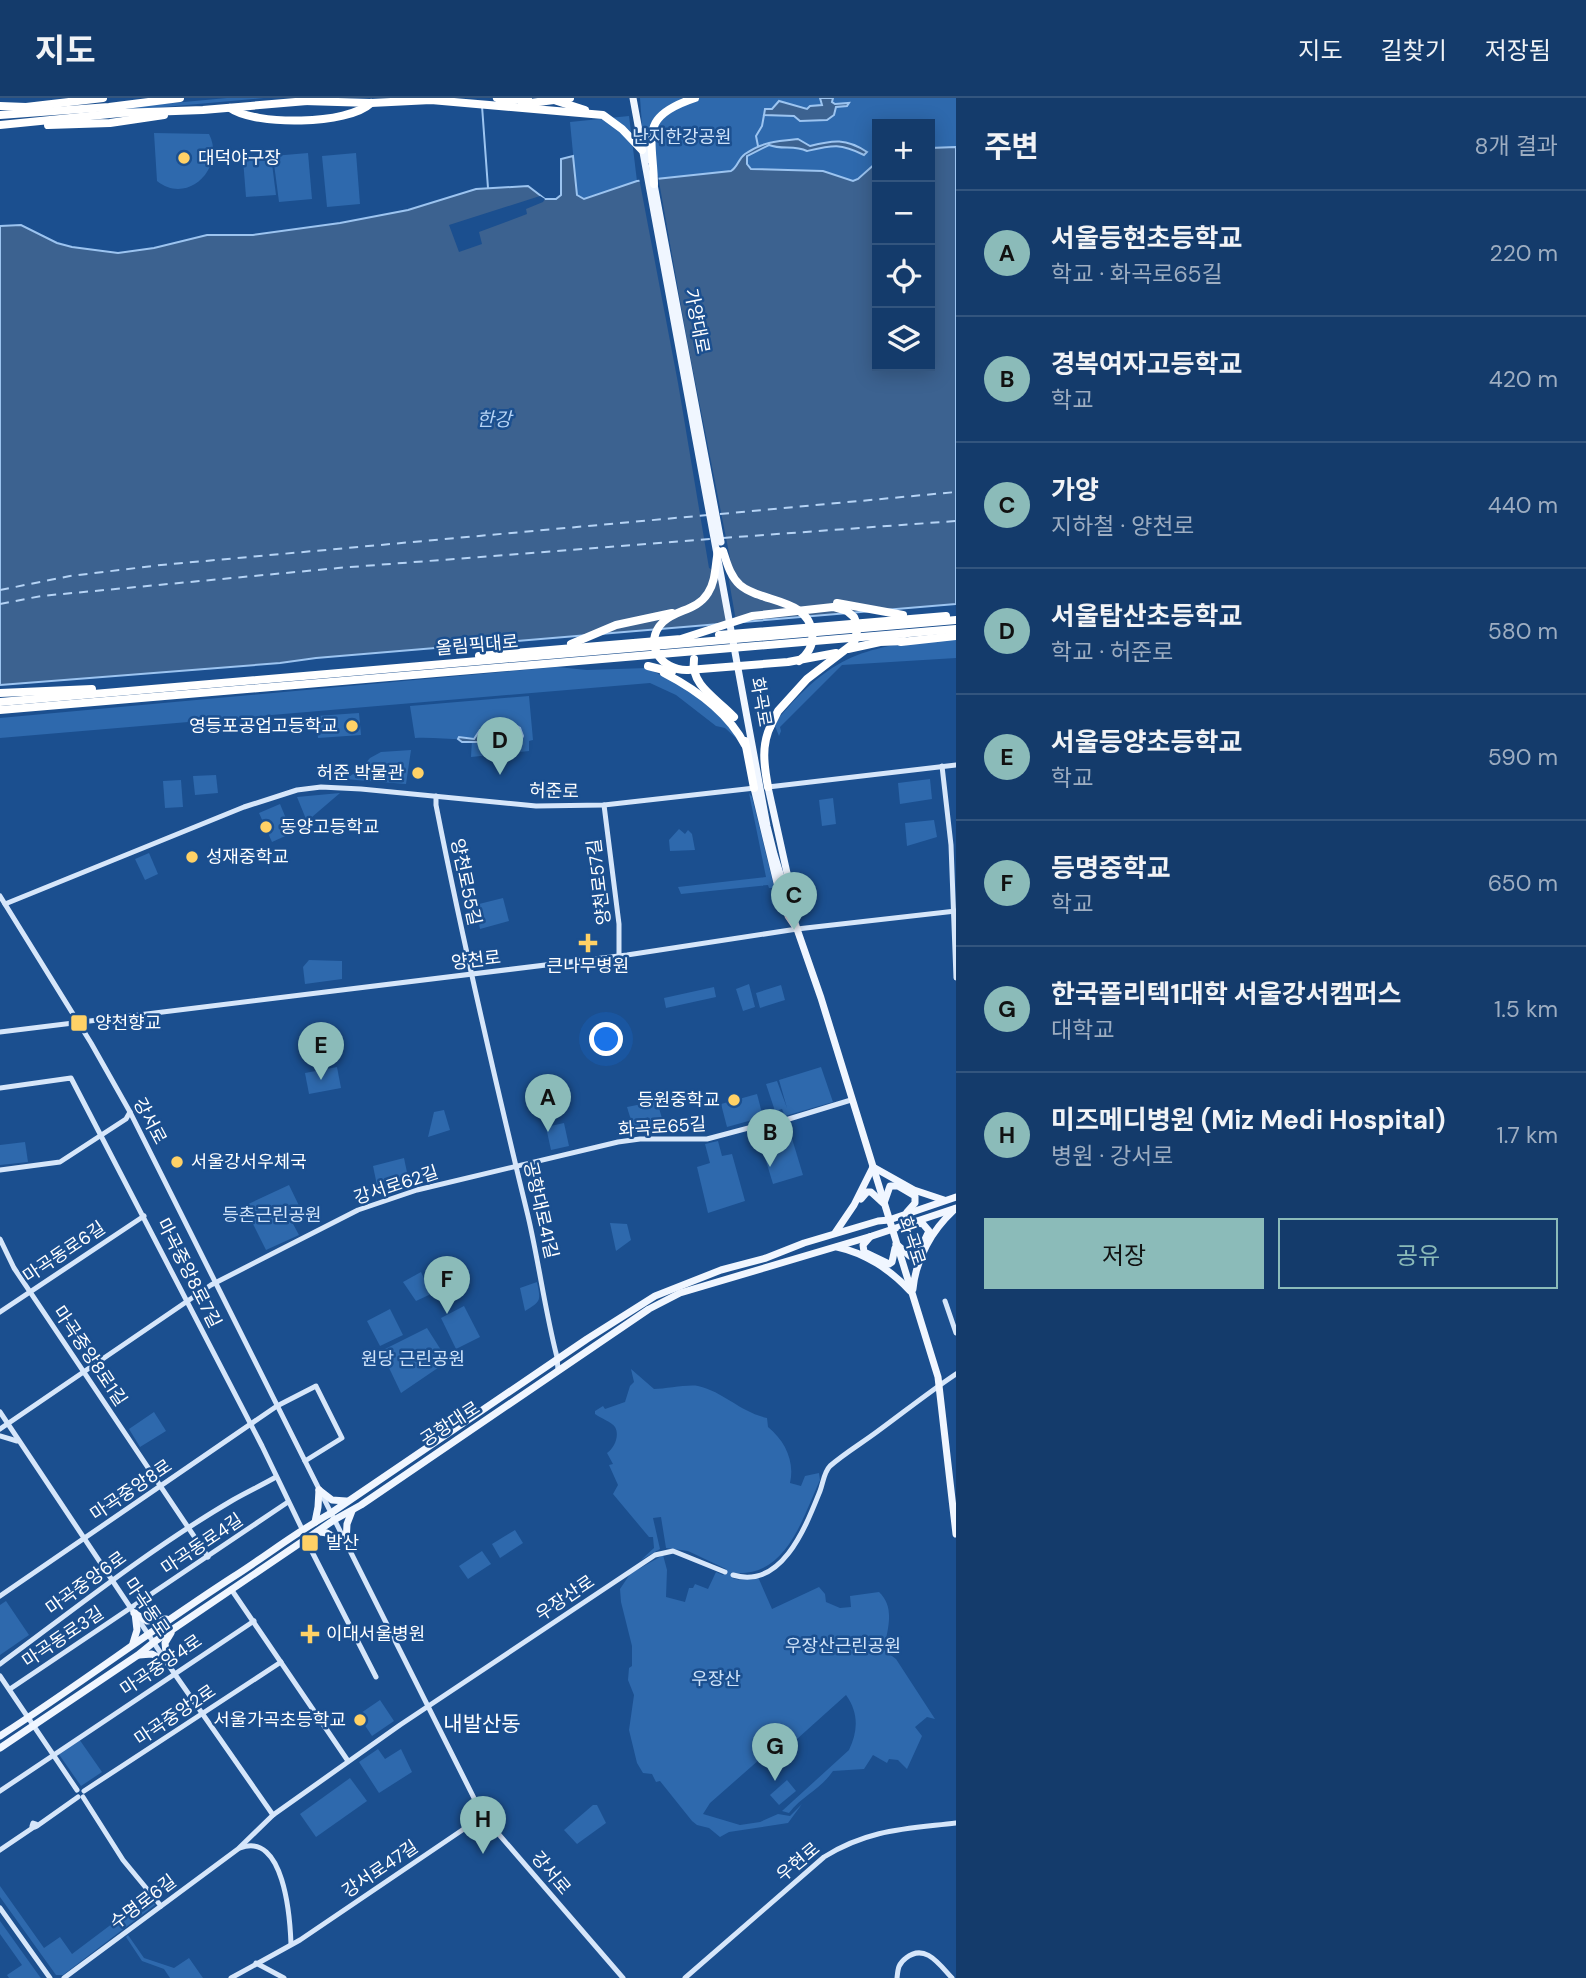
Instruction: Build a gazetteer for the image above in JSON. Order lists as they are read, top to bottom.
{
  "streets": {
    "highway": ["올림픽대로"],
    "main road": ["가양대로", "화곡로", "공항대로"],
    "street": [
      "허준로",
      "양천로55길",
      "양천로57길",
      "양천로",
      "강서로",
      "화곡로65길",
      "강서로62길",
      "공항대로41길",
      "마곡동로6길",
      "마곡중앙8로7길",
      "마곡중앙8로1길",
      "마곡중앙8로",
      "마곡동로4길",
      "마곡중앙6로",
      "우장산로",
      "마곡동로",
      "마곡동로3길",
      "마곡중앙4로",
      "마곡중앙2로",
      "우현로",
      "강서로47길",
      "수명로6길"
    ]
  },
  "crossings": [
    ["가양대로", "화곡로"],
    ["화곡로", "허준로"],
    ["화곡로", "양천로"],
    ["화곡로", "화곡로65길"],
    ["화곡로", "공항대로"],
    ["허준로", "양천로55길"],
    ["허준로", "양천로57길"],
    ["허준로", "강서로"],
    ["양천로55길", "양천로"],
    ["양천로55길", "공항대로41길"],
    ["양천로57길", "양천로"],
    ["양천로", "강서로"],
    ["양천로", "공항대로41길"],
    ["강서로", "강서로62길"],
    ["강서로", "공항대로"],
    ["강서로", "마곡중앙8로"],
    ["강서로", "우장산로"],
    ["강서로", "강서로47길"],
    ["강서로", "수명로6길"],
    ["화곡로65길", "강서로62길"],
    ["화곡로65길", "공항대로41길"],
    ["강서로62길", "공항대로41길"],
    ["강서로62길", "마곡중앙8로7길"],
    ["강서로62길", "마곡중앙8로1길"],
    ["강서로62길", "마곡동로"],
    ["공항대로41길", "공항대로"],
    ["마곡동로6길", "마곡중앙8로7길"],
    ["마곡동로6길", "마곡중앙8로1길"],
    ["마곡중앙8로7길", "마곡중앙8로"],
    ["마곡중앙8로1길", "마곡중앙8로"],
    ["공항대로", "마곡동로"],
    ["마곡중앙8로", "마곡동로"],
    ["마곡동로4길", "마곡동로"],
    ["마곡동로4길", "마곡동로3길"],
    ["마곡중앙6로", "마곡동로"],
    ["우장산로", "수명로6길"],
    ["마곡동로", "마곡동로3길"],
    ["마곡동로", "마곡중앙4로"],
    ["마곡동로", "마곡중앙2로"],
    ["마곡동로", "수명로6길"]
  ],
  "districts": ["내발산동"],
  "water": ["한강"],
  "parks": [
    "난지한강공원",
    "등촌근린공원",
    "원당 근린공원",
    "우장산근린공원",
    "우장산"
  ],
  "places": {
    "other": [
      "대덕야구장",
      "영등포공업고등학교",
      "허준 박물관",
      "동양고등학교",
      "성재중학교",
      "등원중학교",
      "서울강서우체국",
      "서울가곡초등학교"
    ],
    "health": ["큰나무병원", "이대서울병원"],
    "transit": ["양천향교", "발산"]
  },
  "page": {
    "header": "지도",
    "nav": ["지도", "길찾기", "저장됨"],
    "heading": ["주변", "8개 결과"],
    "map_buttons": ["+", "−"],
    "list": [
      {
        "mark": "A",
        "name": "서울등현초등학교",
        "note": "학교 · 화곡로65길",
        "value": "220 m"
      },
      {
        "mark": "B",
        "name": "경복여자고등학교",
        "note": "학교",
        "value": "420 m"
      },
      {
        "mark": "C",
        "name": "가양",
        "note": "지하철 · 양천로",
        "value": "440 m"
      },
      {
        "mark": "D",
        "name": "서울탑산초등학교",
        "note": "학교 · 허준로",
        "value": "580 m"
      },
      {
        "mark": "E",
        "name": "서울등양초등학교",
        "note": "학교",
        "value": "590 m"
      },
      {
        "mark": "F",
        "name": "등명중학교",
        "note": "학교",
        "value": "650 m"
      },
      {
        "mark": "G",
        "name": "한국폴리텍1대학 서울강서캠퍼스",
        "note": "대학교",
        "value": "1.5 km"
      },
      {
        "mark": "H",
        "name": "미즈메디병원 (Miz Medi Hospital)",
        "note": "병원 · 강서로",
        "value": "1.7 km"
      }
    ],
    "pins": [
      "D",
      "C",
      "E",
      "A",
      "B",
      "F",
      "G",
      "H"
    ],
    "buttons": ["저장", "공유"]
  }
}
